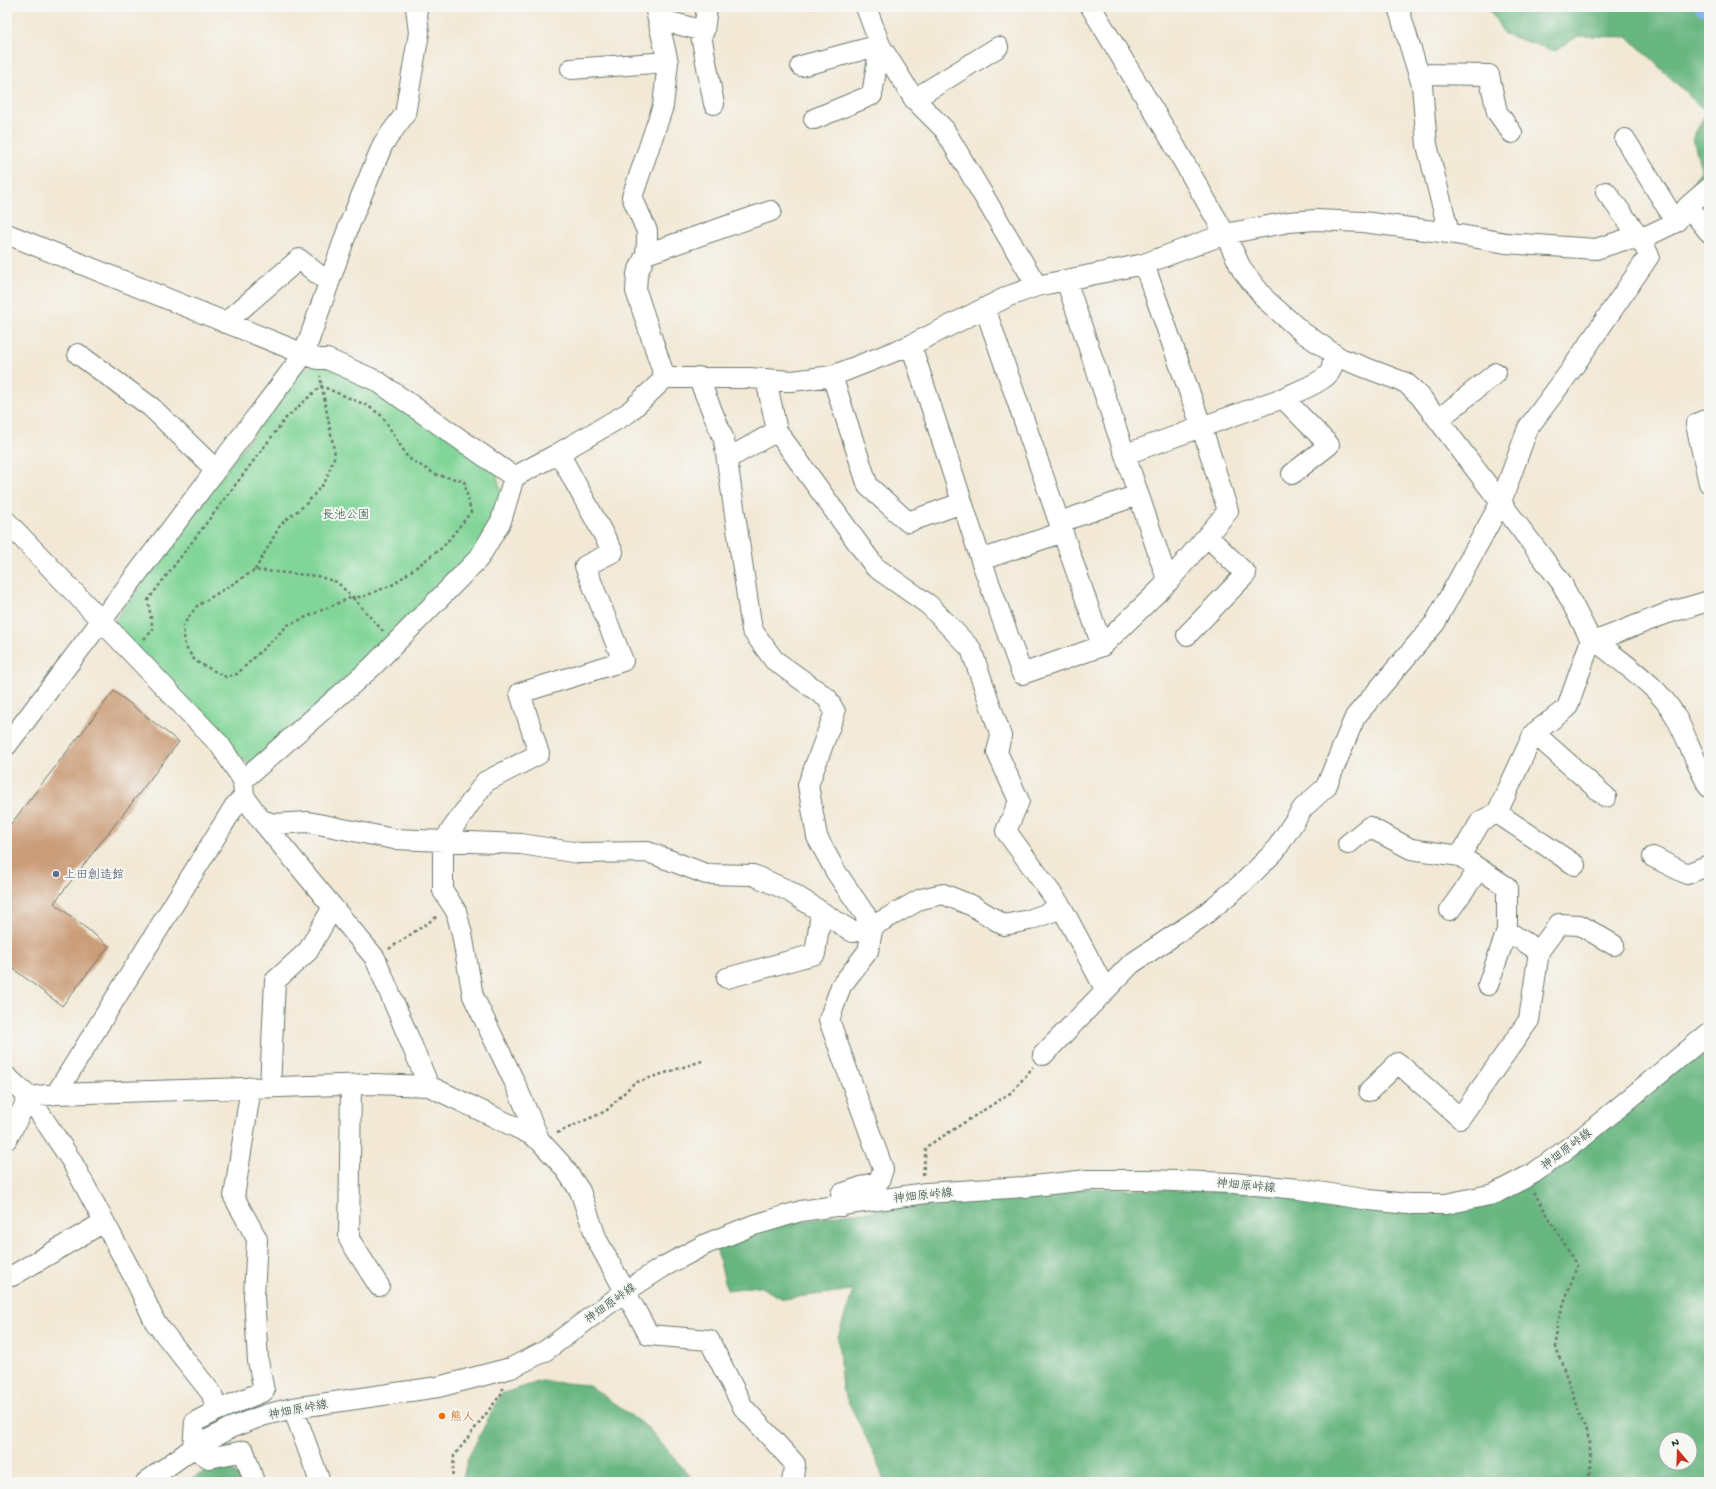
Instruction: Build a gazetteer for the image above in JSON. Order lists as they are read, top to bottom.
{
  "streets": {
    "street": ["神畑原峠線"]
  },
  "parks": ["長池公園"],
  "places": ["上田創造館", "熊人"],
  "north": "top"
}
